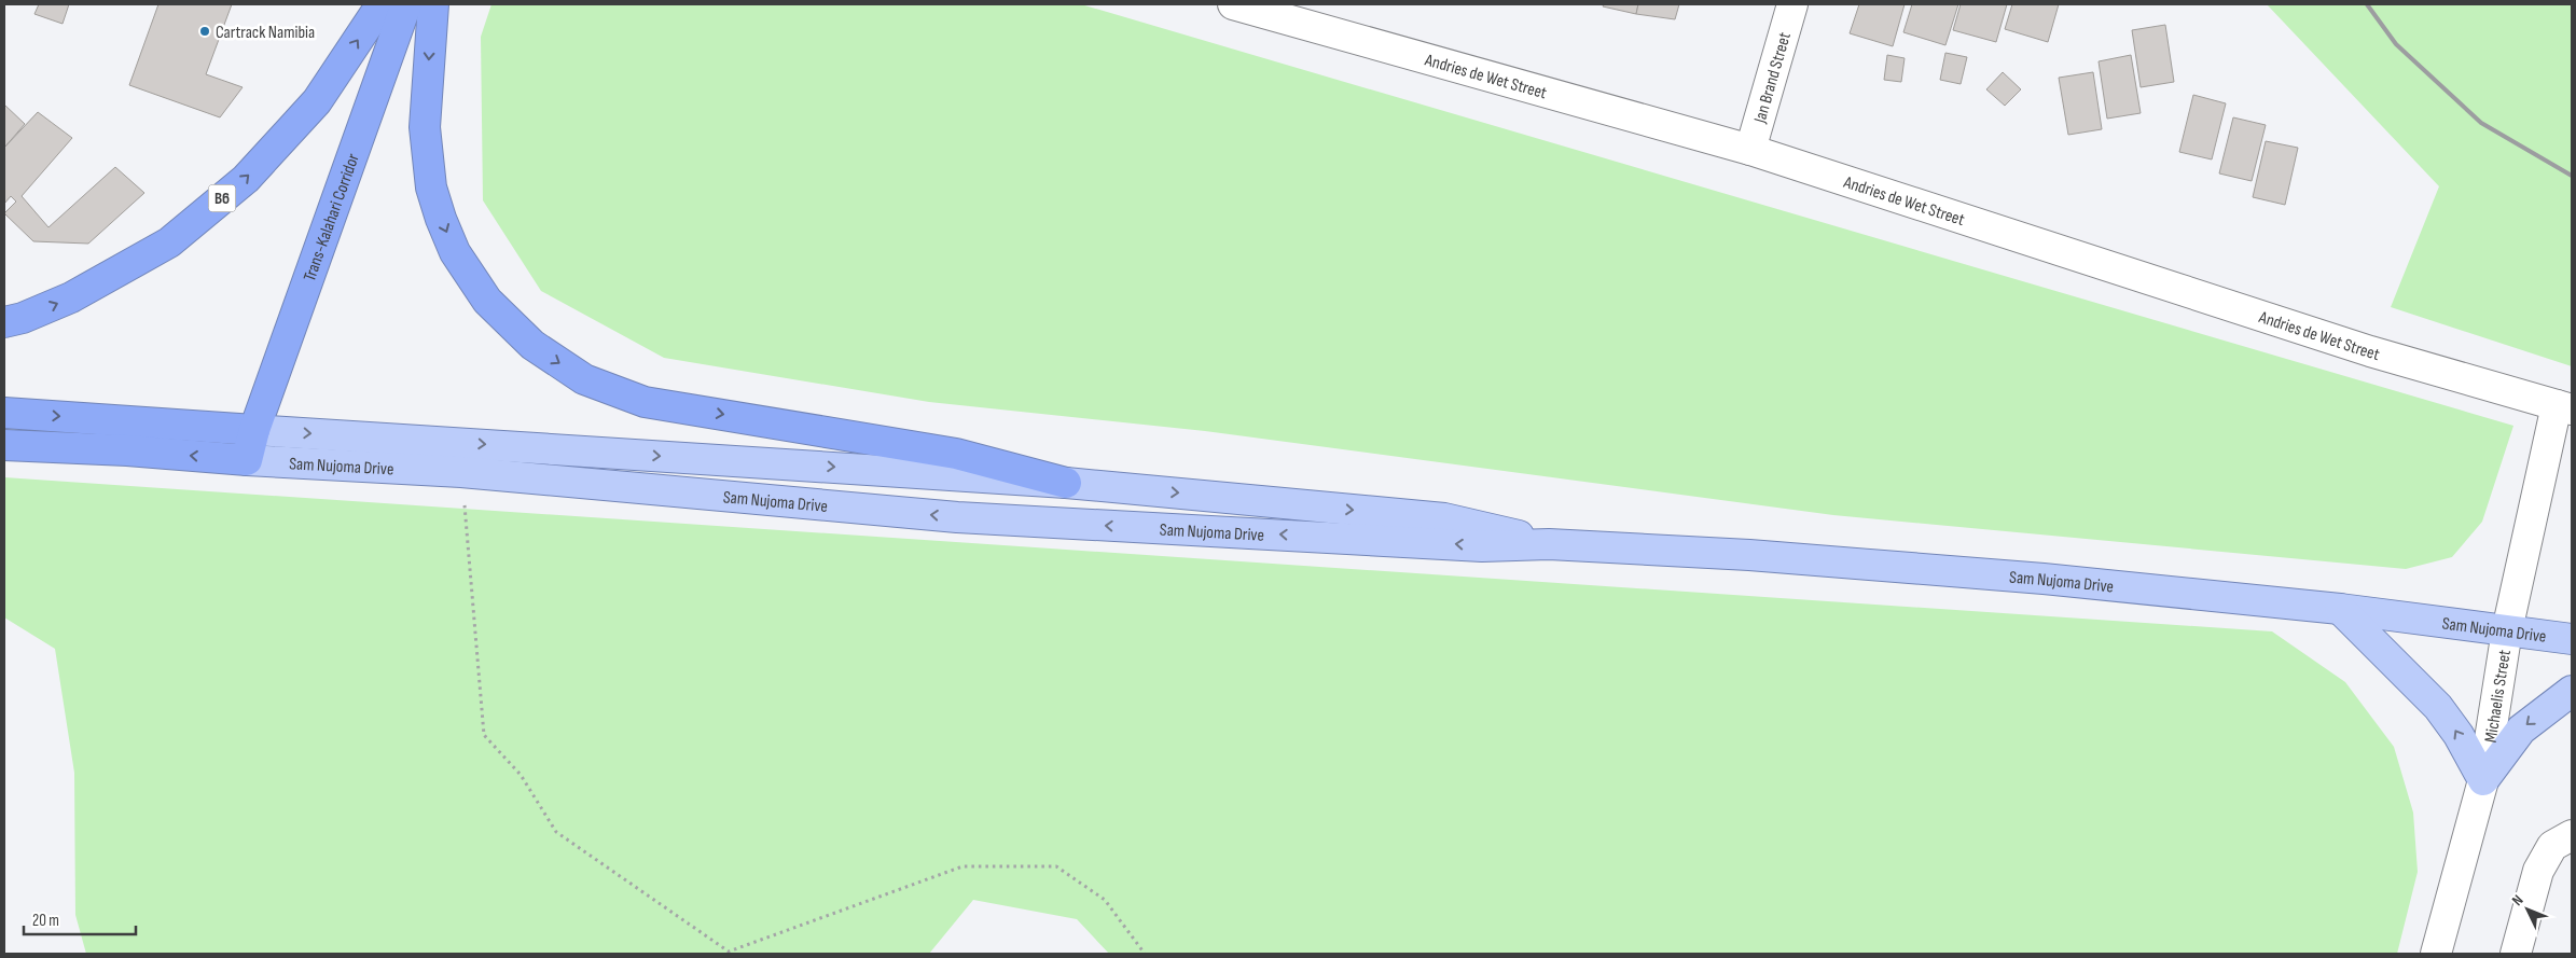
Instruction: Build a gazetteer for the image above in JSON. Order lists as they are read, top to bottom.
{
  "streets": {
    "highway": ["B6", "Trans-Kalahari Corridor", "Sam Nujoma Drive"],
    "street": ["Andries de Wet Street", "Jan Brand Street", "Michaelis Street"]
  },
  "crossings": [
    ["Andries de Wet Street", "Jan Brand Street"],
    ["Andries de Wet Street", "Michaelis Street"],
    ["Trans-Kalahari Corridor", "Sam Nujoma Drive"],
    ["Sam Nujoma Drive", "Michaelis Street"]
  ],
  "places": ["Cartrack Namibia"],
  "scale_bar": "20 m",
  "north": "top left"
}
